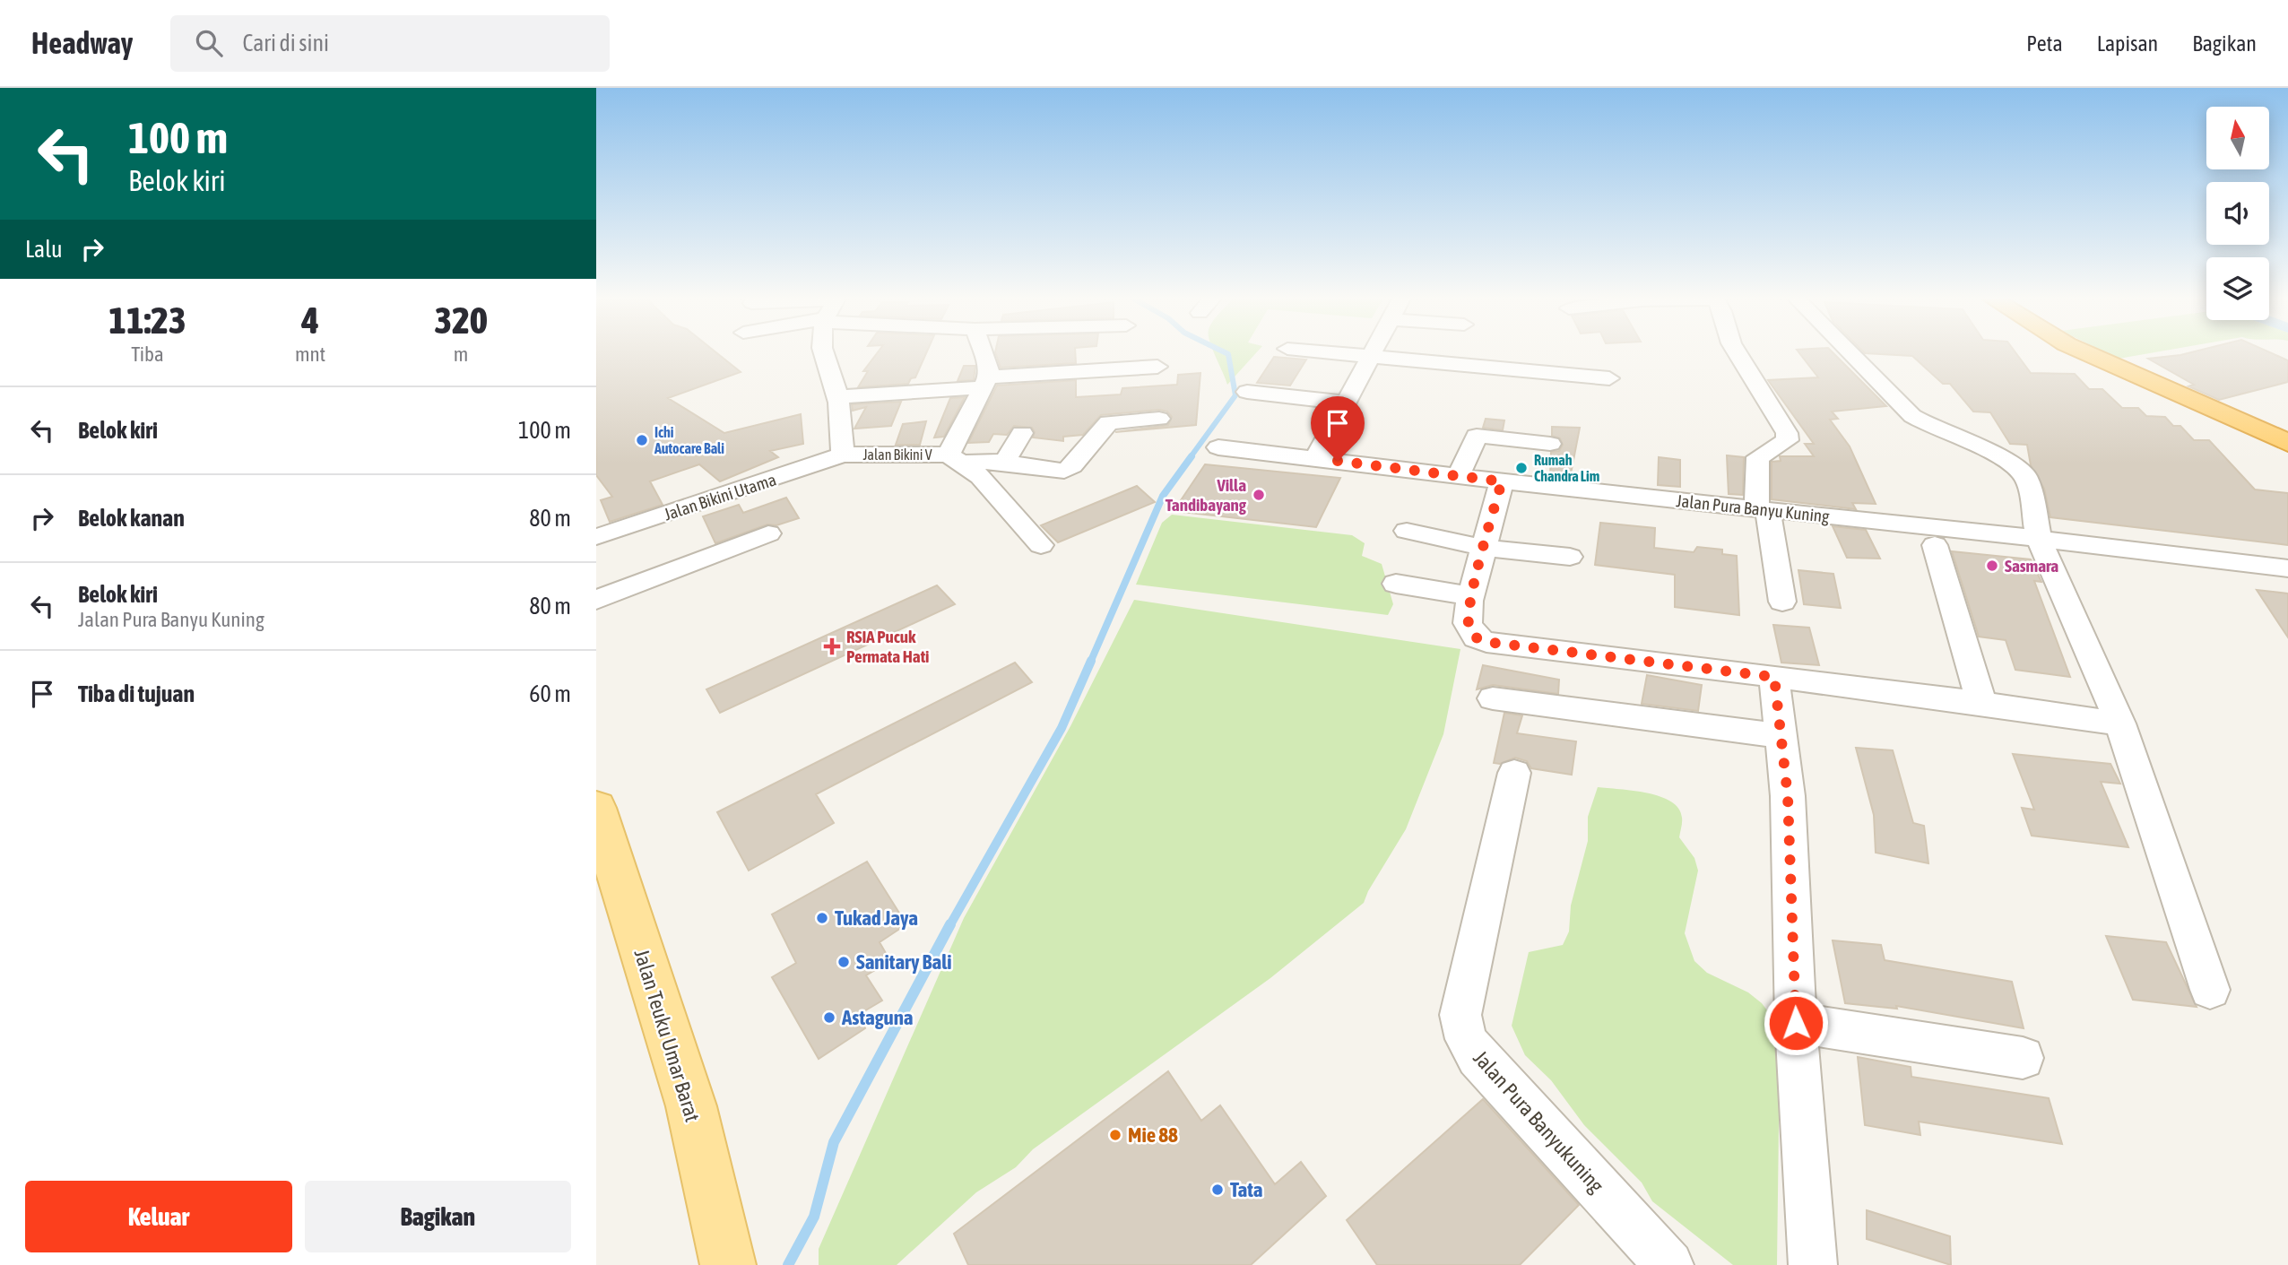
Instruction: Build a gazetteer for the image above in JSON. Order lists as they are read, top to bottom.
{
  "streets": {
    "main road": ["Jalan Teuku Umar Barat"],
    "street": [
      "Jalan Bikini V",
      "Jalan Bikini Utama",
      "Jalan Pura Banyu Kuning",
      "Jalan Pura Banyukuning"
    ]
  },
  "crossings": [
    ["Jalan Bikini V", "Jalan Bikini Utama"]
  ],
  "places": {
    "other": [
      "Ichi Autocare Bali",
      "Rumah Chandra Lim",
      "Villa Tandibayang",
      "Sasmara",
      "Tukad Jaya",
      "Sanitary Bali",
      "Astaguna",
      "Mie 88",
      "Tata"
    ],
    "health": ["RSIA Pucuk Permata Hati"]
  },
  "north": "top",
  "page": {
    "header": "Headway",
    "search": "Cari di sini",
    "nav": ["Peta", "Lapisan", "Bagikan"],
    "turn": ["100 m", "Belok kiri"],
    "then": "Lalu",
    "eta": [
      "11:23",
      "Tiba",
      "4",
      "mnt",
      "320",
      "m"
    ],
    "list": [
      {
        "name": "Belok kiri",
        "value": "100 m"
      },
      {
        "name": "Belok kanan",
        "value": "80 m"
      },
      {
        "name": "Belok kiri",
        "note": "Jalan Pura Banyu Kuning",
        "value": "80 m"
      },
      {
        "name": "Tiba di tujuan",
        "value": "60 m"
      }
    ],
    "buttons": ["Keluar", "Bagikan"]
  }
}
